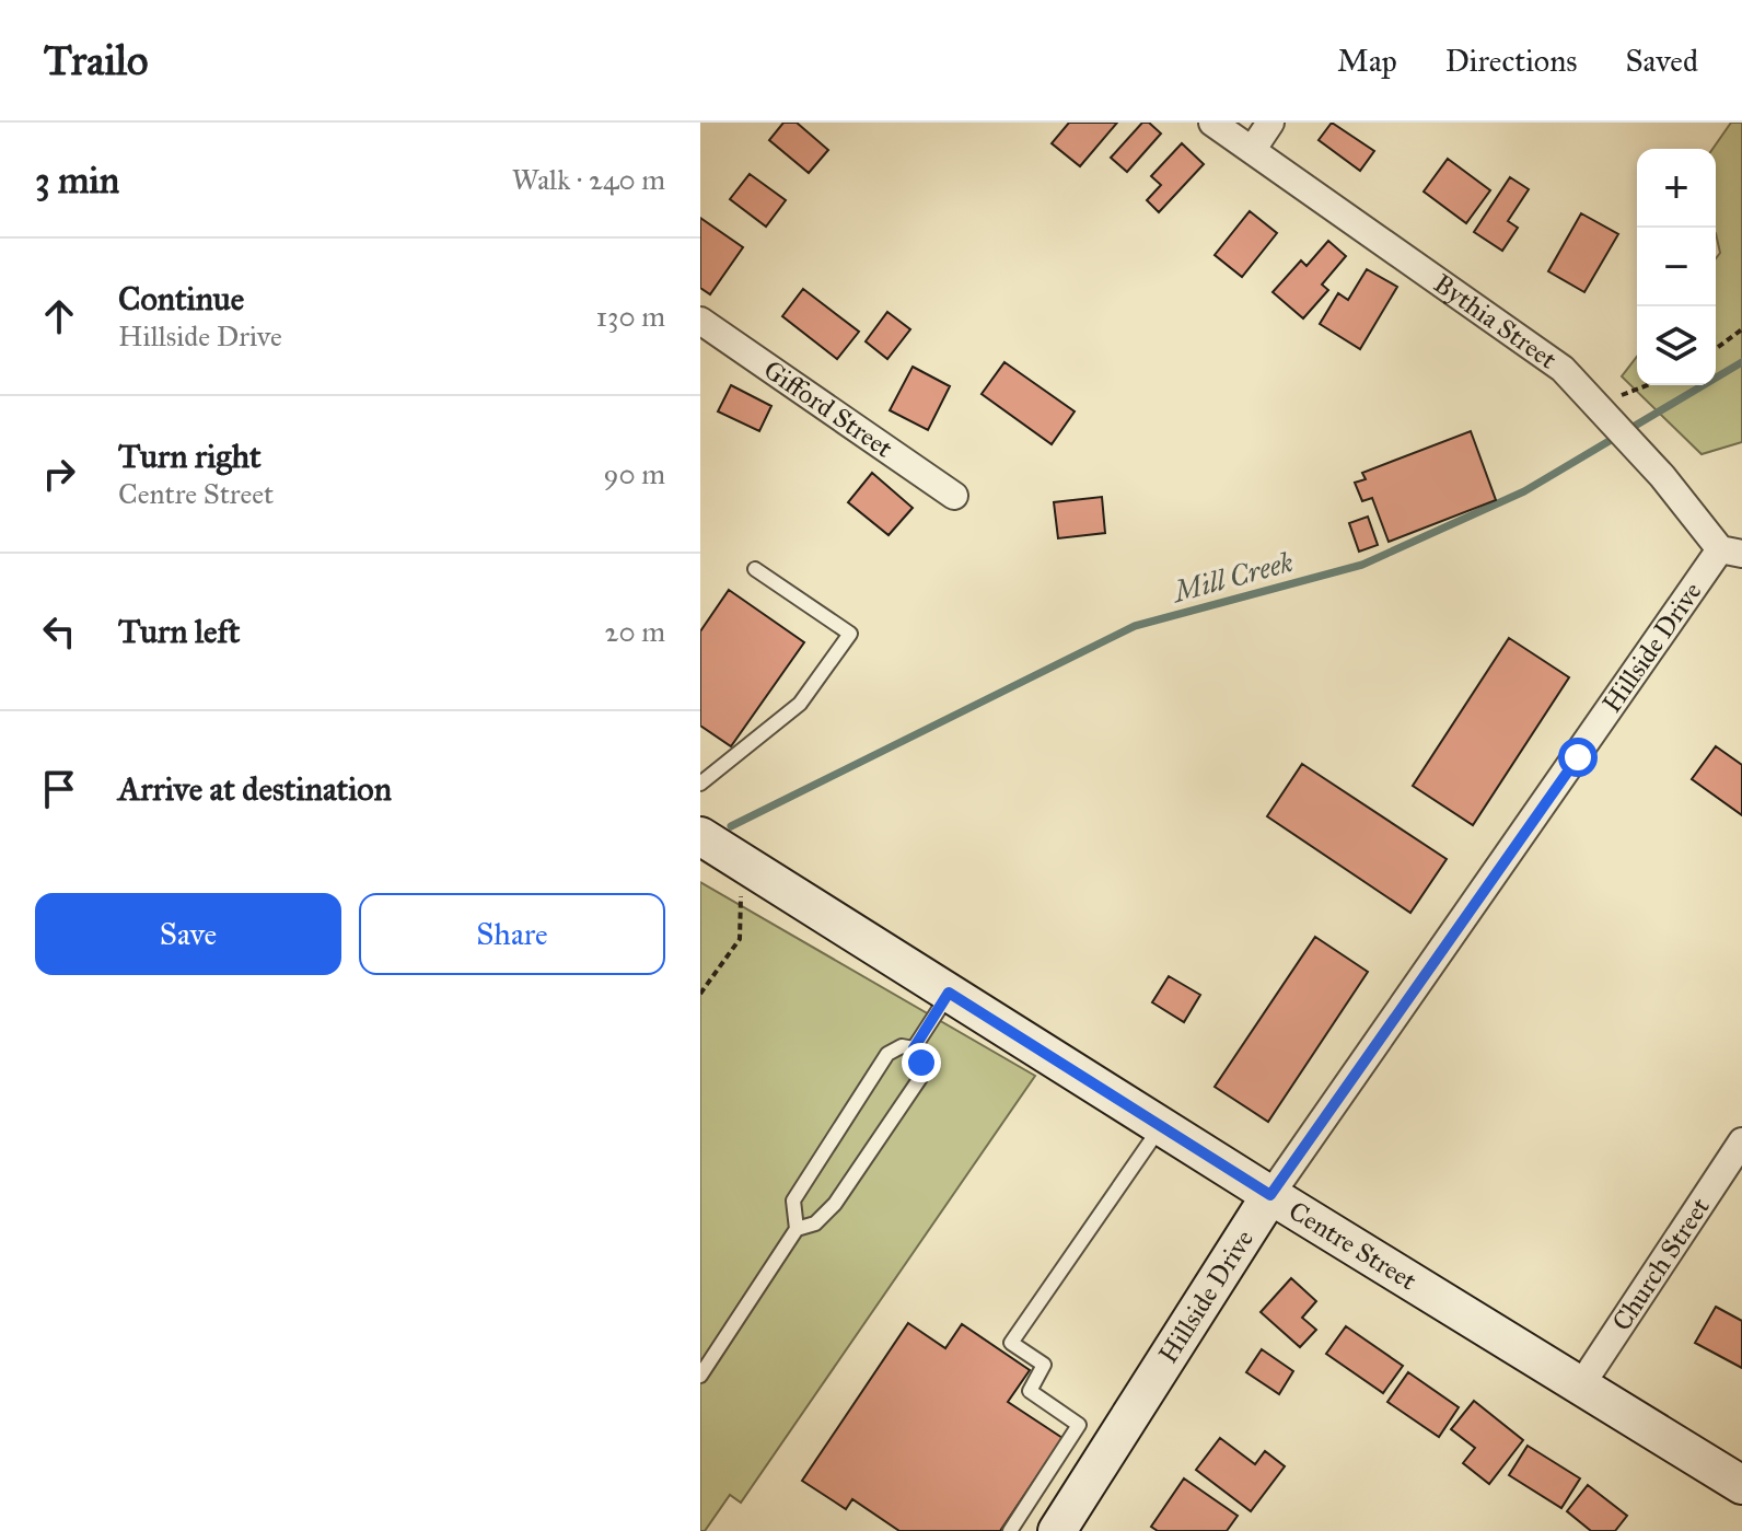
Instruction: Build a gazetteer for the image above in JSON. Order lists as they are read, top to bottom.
{
  "streets": {
    "street": [
      "Bythia Street",
      "Gifford Street",
      "Hillside Drive",
      "Centre Street",
      "Church Street"
    ]
  },
  "crossings": [
    ["Bythia Street", "Hillside Drive"],
    ["Hillside Drive", "Centre Street"],
    ["Centre Street", "Church Street"]
  ],
  "water": ["Mill Creek"],
  "page": {
    "header": "Trailo",
    "nav": ["Map", "Directions", "Saved"],
    "heading": ["3 min", "Walk · 240 m"],
    "map_buttons": ["+", "−"],
    "list": [
      ["Continue", "Hillside Drive", "130 m"],
      ["Turn right", "Centre Street", "90 m"],
      ["Turn left", "20 m"],
      "Arrive at destination"
    ],
    "buttons": ["Save", "Share"]
  }
}
